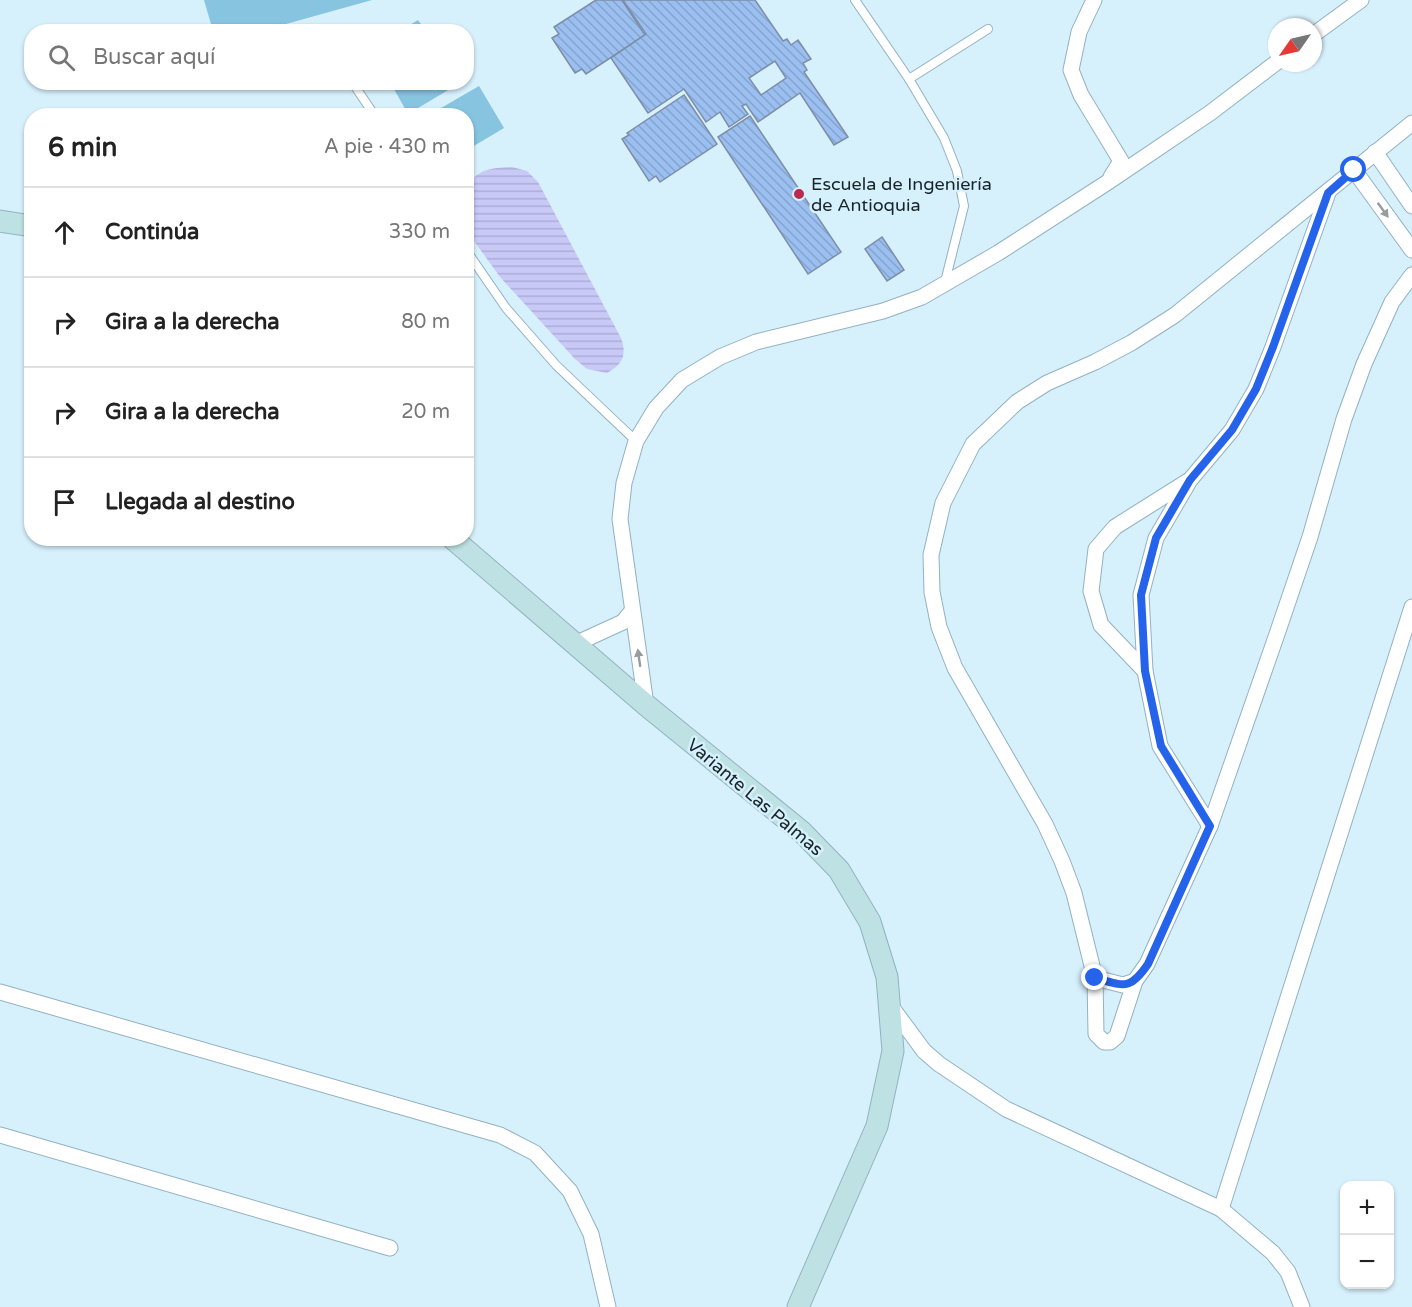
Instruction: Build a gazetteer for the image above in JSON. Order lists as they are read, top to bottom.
{
  "streets": {
    "main road": ["Variante Las Palmas"]
  },
  "places": ["Escuela de Ingeniería de Antioquia"],
  "north": "bottom left",
  "page": {
    "search": "Buscar aquí",
    "heading": ["6 min", "A pie · 430 m"],
    "list": [
      ["Continúa", "330 m"],
      ["Gira a la derecha", "80 m"],
      ["Gira a la derecha", "20 m"],
      "Llegada al destino"
    ],
    "map_buttons": ["+", "−"]
  }
}
